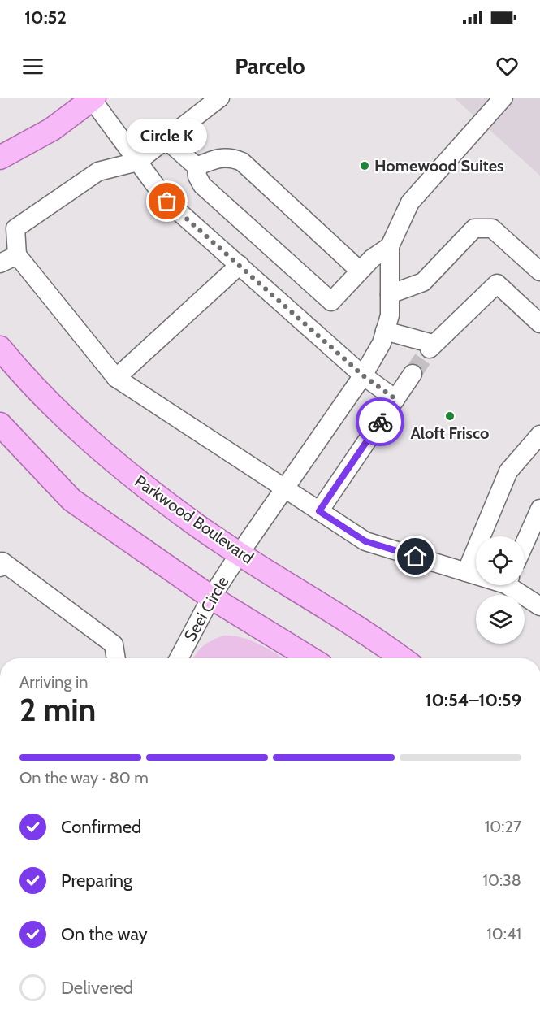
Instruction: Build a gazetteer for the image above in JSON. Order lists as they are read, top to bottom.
{
  "streets": {
    "main road": ["Parkwood Boulevard"],
    "street": ["Seei Circle"]
  },
  "crossings": [
    ["Parkwood Boulevard", "Seei Circle"]
  ],
  "places": ["Homewood Suites", "Circle K", "Aloft Frisco"],
  "page": {
    "status": "10:52",
    "header": "Parcelo",
    "bubble": "Circle K",
    "heading": ["2 min", "Arriving in", "10:54–10:59"],
    "bar": "On the way · 80 m",
    "list": [
      ["Confirmed", "10:27"],
      ["Preparing", "10:38"],
      ["On the way", "10:41"],
      "Delivered"
    ]
  }
}
